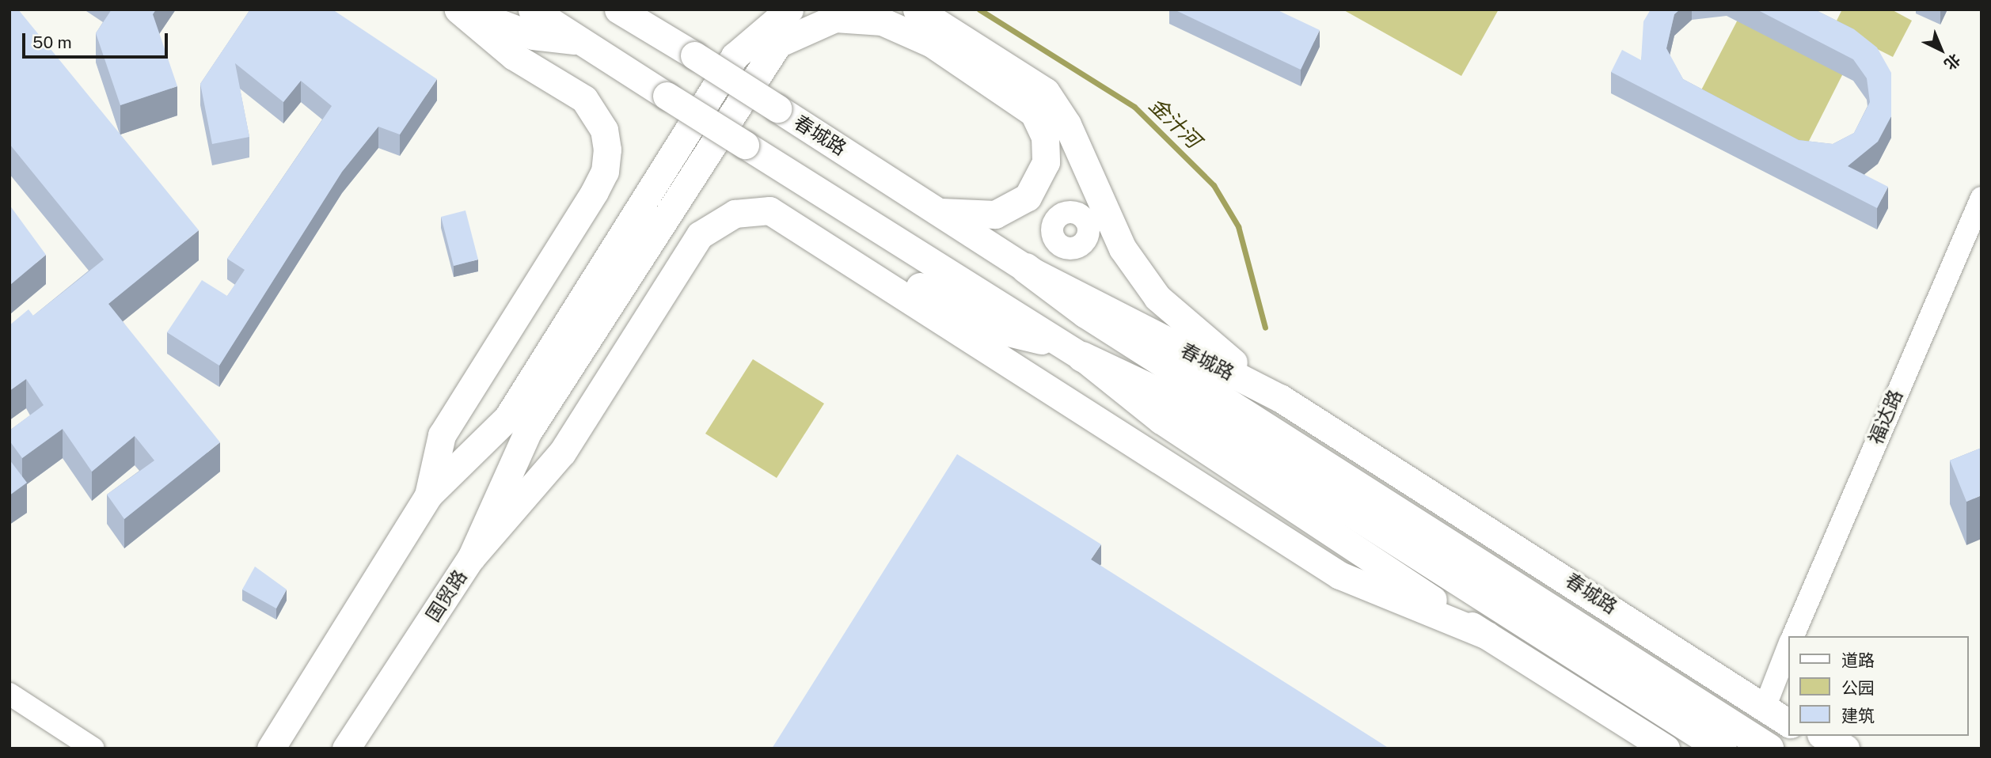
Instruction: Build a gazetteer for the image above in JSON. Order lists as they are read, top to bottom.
{
  "streets": {
    "main road": ["春城路", "国贸路"],
    "street": ["福达路"]
  },
  "crossings": [
    ["春城路", "国贸路"]
  ],
  "water": ["金汁河"],
  "legend": ["道路", "公园", "建筑"],
  "scale_bar": "50 m",
  "north": "bottom right"
}
